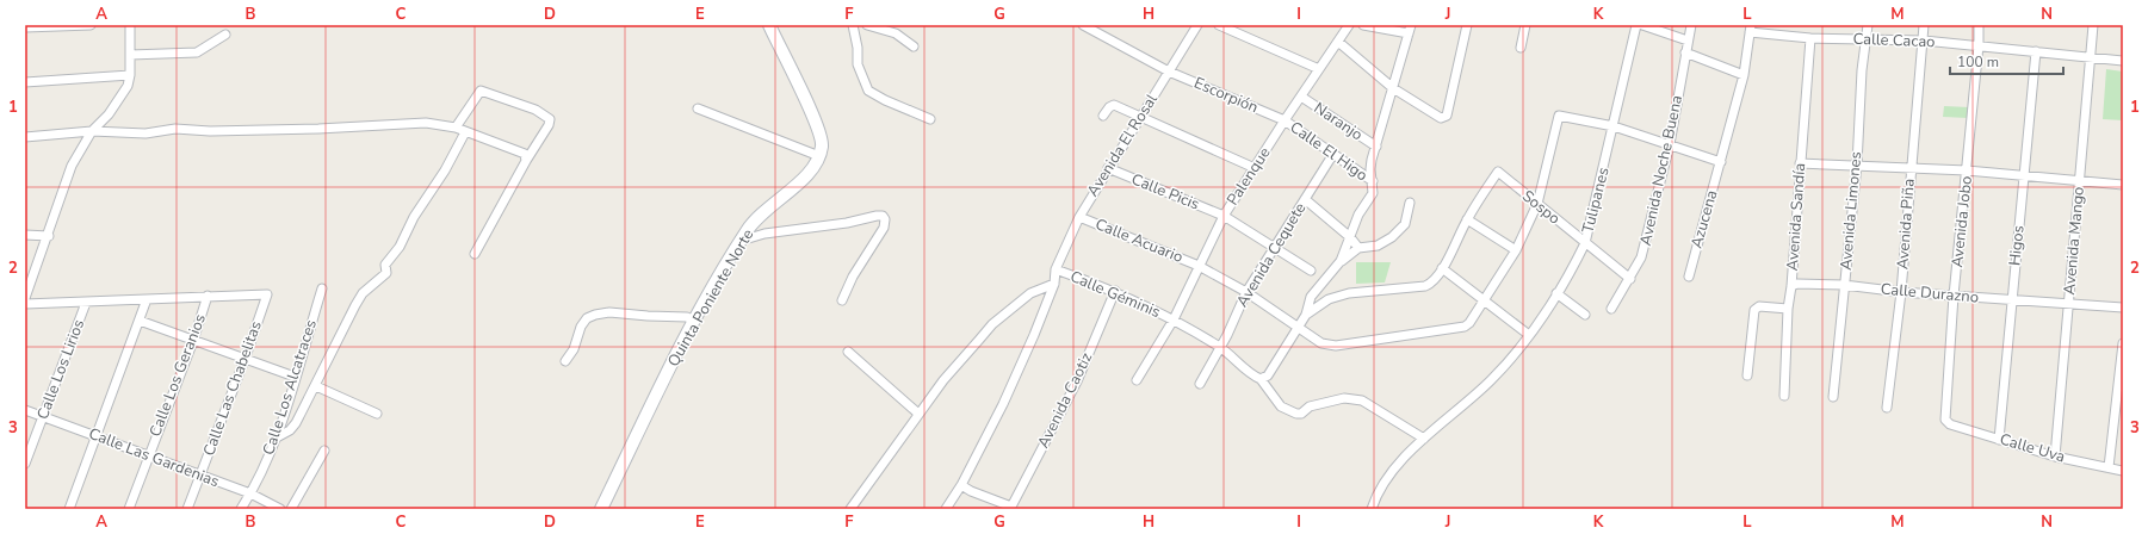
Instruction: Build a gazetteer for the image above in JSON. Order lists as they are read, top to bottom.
{
  "streets": {
    "street": [
      "Calle Cacao",
      "Escorpión",
      "Naranjo",
      "Avenida El Rosal",
      "Calle El Higo",
      "Avenida Noche Buena",
      "Palenque",
      "Calle Picis",
      "Tulipanes",
      "Sospo",
      "Avenida Limones",
      "Avenida Sandía",
      "Azucena",
      "Avenida Jobo",
      "Avenida Piña",
      "Calle Acuario",
      "Avenida Mango",
      "Higos",
      "Avenida Cequete",
      "Calle Durazno",
      "Calle Géminis",
      "Quinta Poniente Norte",
      "Calle Los Lirios",
      "Calle Los Geranios",
      "Calle Los Alcatraces",
      "Calle Las Chabelitas",
      "Avenida Caotiz",
      "Calle Uva",
      "Calle Las Gardenias"
    ]
  },
  "crossings": [
    ["Calle Cacao", "Avenida Limones"],
    ["Calle Cacao", "Avenida Sandía"],
    ["Calle Cacao", "Azucena"],
    ["Calle Cacao", "Avenida Jobo"],
    ["Calle Cacao", "Avenida Piña"],
    ["Calle Cacao", "Avenida Mango"],
    ["Calle Cacao", "Higos"],
    ["Escorpión", "Avenida El Rosal"],
    ["Escorpión", "Calle El Higo"],
    ["Escorpión", "Palenque"],
    ["Naranjo", "Palenque"],
    ["Avenida El Rosal", "Calle Picis"],
    ["Avenida El Rosal", "Calle Acuario"],
    ["Avenida El Rosal", "Calle Géminis"],
    ["Calle El Higo", "Palenque"],
    ["Calle El Higo", "Avenida Cequete"],
    ["Avenida Noche Buena", "Sospo"],
    ["Palenque", "Calle Picis"],
    ["Palenque", "Calle Acuario"],
    ["Palenque", "Calle Géminis"],
    ["Calle Picis", "Avenida Cequete"],
    ["Tulipanes", "Sospo"],
    ["Tulipanes", "Calle Acuario"],
    ["Tulipanes", "Calle Géminis"],
    ["Sospo", "Calle Acuario"],
    ["Avenida Limones", "Calle Durazno"],
    ["Avenida Sandía", "Calle Durazno"],
    ["Avenida Jobo", "Calle Durazno"],
    ["Avenida Jobo", "Calle Uva"],
    ["Avenida Piña", "Calle Durazno"],
    ["Calle Acuario", "Avenida Cequete"],
    ["Avenida Mango", "Calle Durazno"],
    ["Avenida Mango", "Calle Uva"],
    ["Higos", "Calle Durazno"],
    ["Higos", "Calle Uva"],
    ["Avenida Cequete", "Calle Géminis"],
    ["Calle Géminis", "Avenida Caotiz"],
    ["Calle Los Lirios", "Calle Las Gardenias"],
    ["Calle Los Geranios", "Calle Las Chabelitas"],
    ["Calle Los Geranios", "Calle Las Gardenias"],
    ["Calle Los Alcatraces", "Calle Las Gardenias"],
    ["Calle Las Chabelitas", "Calle Las Gardenias"]
  ],
  "scale_bar": "100 m",
  "grid": {
    "columns": [
      "A",
      "B",
      "C",
      "D",
      "E",
      "F",
      "G",
      "H",
      "I",
      "J",
      "K",
      "L",
      "M",
      "N"
    ],
    "rows": ["1", "2", "3"]
  }
}
